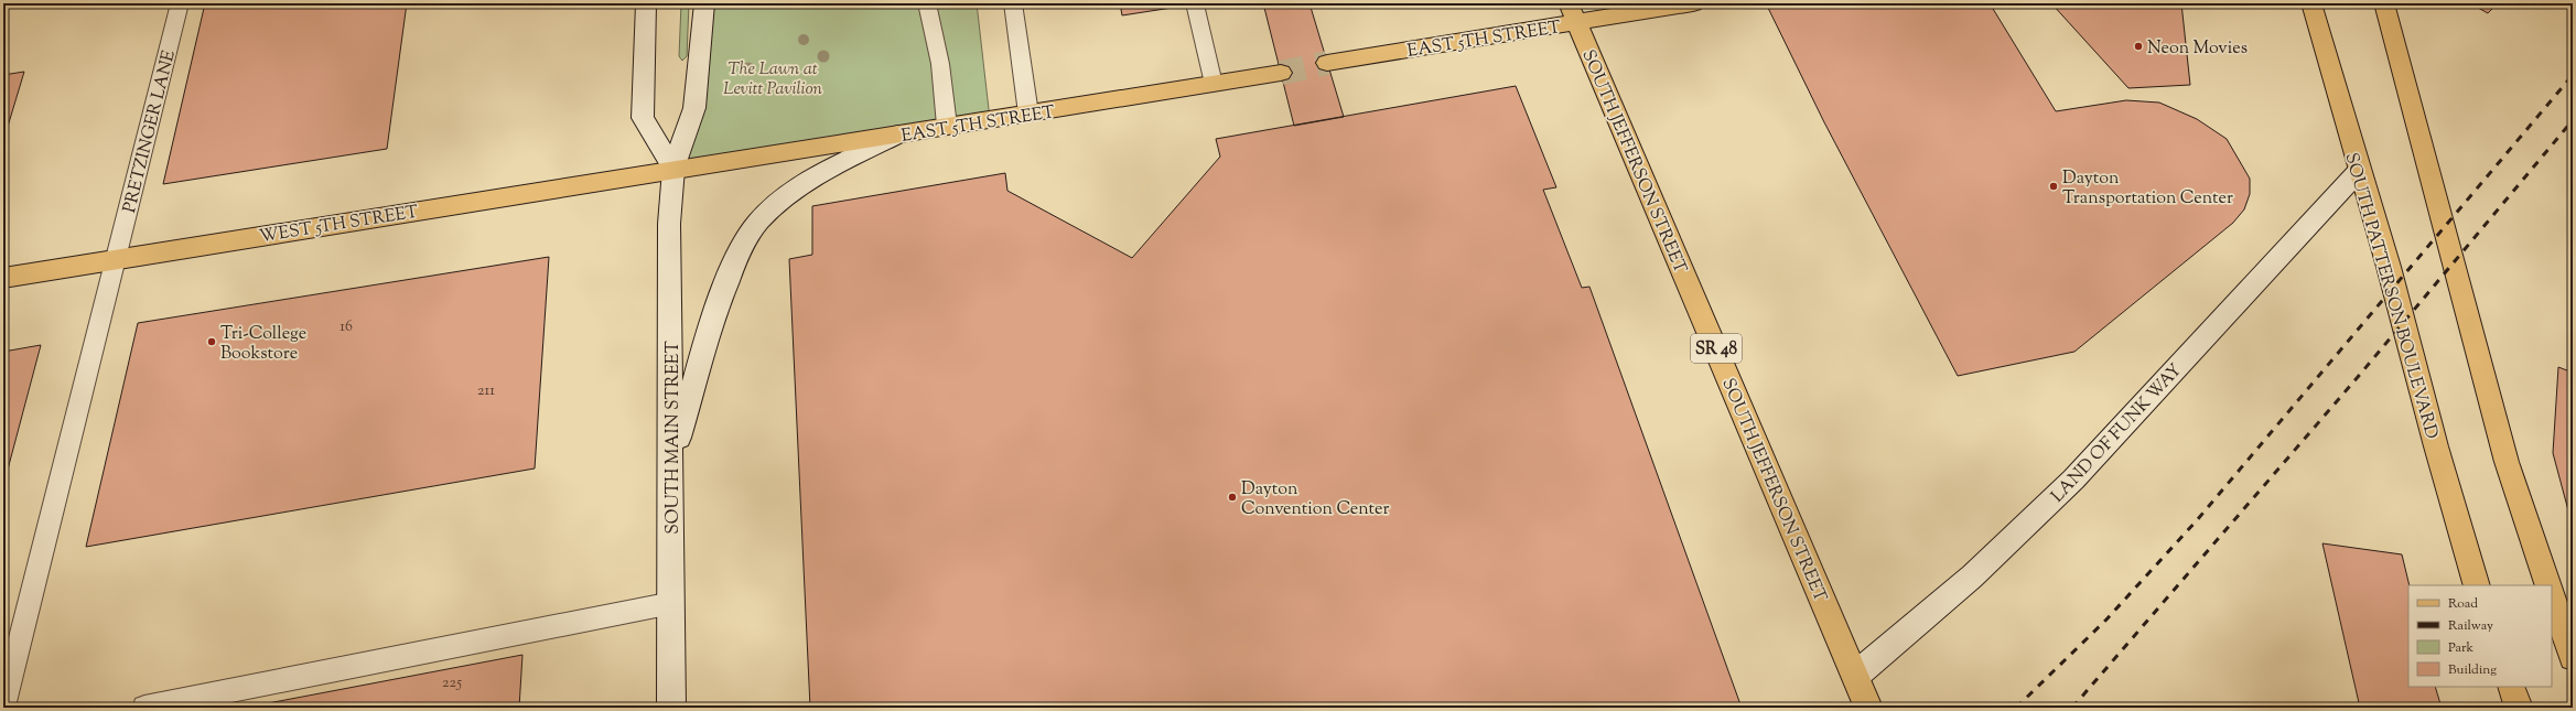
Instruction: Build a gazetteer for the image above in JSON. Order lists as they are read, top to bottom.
{
  "streets": {
    "main road": [
      "EAST 5TH STREET",
      "SOUTH JEFFERSON STREET",
      "WEST 5TH STREET",
      "SOUTH PATTERSON BOULEVARD",
      "SR 48"
    ],
    "street": ["LAND OF FUNK WAY", "SOUTH MAIN STREET"],
    "lane": ["PRETZINGER LANE"]
  },
  "crossings": [
    ["EAST 5TH STREET", "SOUTH JEFFERSON STREET"],
    ["EAST 5TH STREET", "WEST 5TH STREET"],
    ["EAST 5TH STREET", "SOUTH MAIN STREET"],
    ["PRETZINGER LANE", "WEST 5TH STREET"],
    ["SOUTH JEFFERSON STREET", "LAND OF FUNK WAY"],
    ["WEST 5TH STREET", "SOUTH MAIN STREET"],
    ["SOUTH PATTERSON BOULEVARD", "LAND OF FUNK WAY"]
  ],
  "parks": ["The Lawn at Levitt Pavilion"],
  "places": [
    "Neon Movies",
    "Dayton Transportation Center",
    "Tri-College Bookstore",
    "Dayton Convention Center"
  ],
  "house_numbers": ["16", "211", "225"],
  "legend": [
    "Road",
    "Railway",
    "Park",
    "Building"
  ]
}
